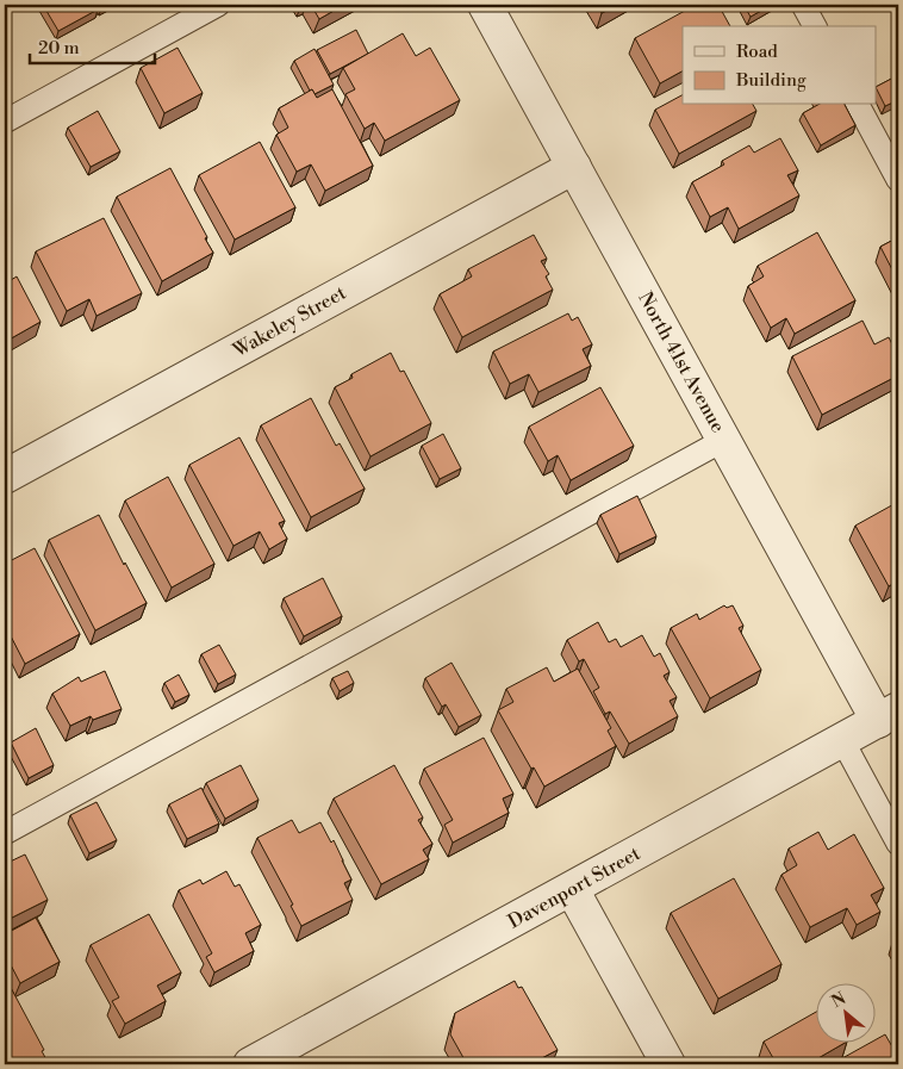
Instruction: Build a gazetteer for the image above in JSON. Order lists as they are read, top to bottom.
{
  "streets": {
    "street": ["Wakeley Street", "North 41st Avenue", "Davenport Street"]
  },
  "crossings": [
    ["Wakeley Street", "North 41st Avenue"],
    ["North 41st Avenue", "Davenport Street"]
  ],
  "legend": ["Road", "Building"],
  "scale_bar": "20 m",
  "north": "top left"
}
